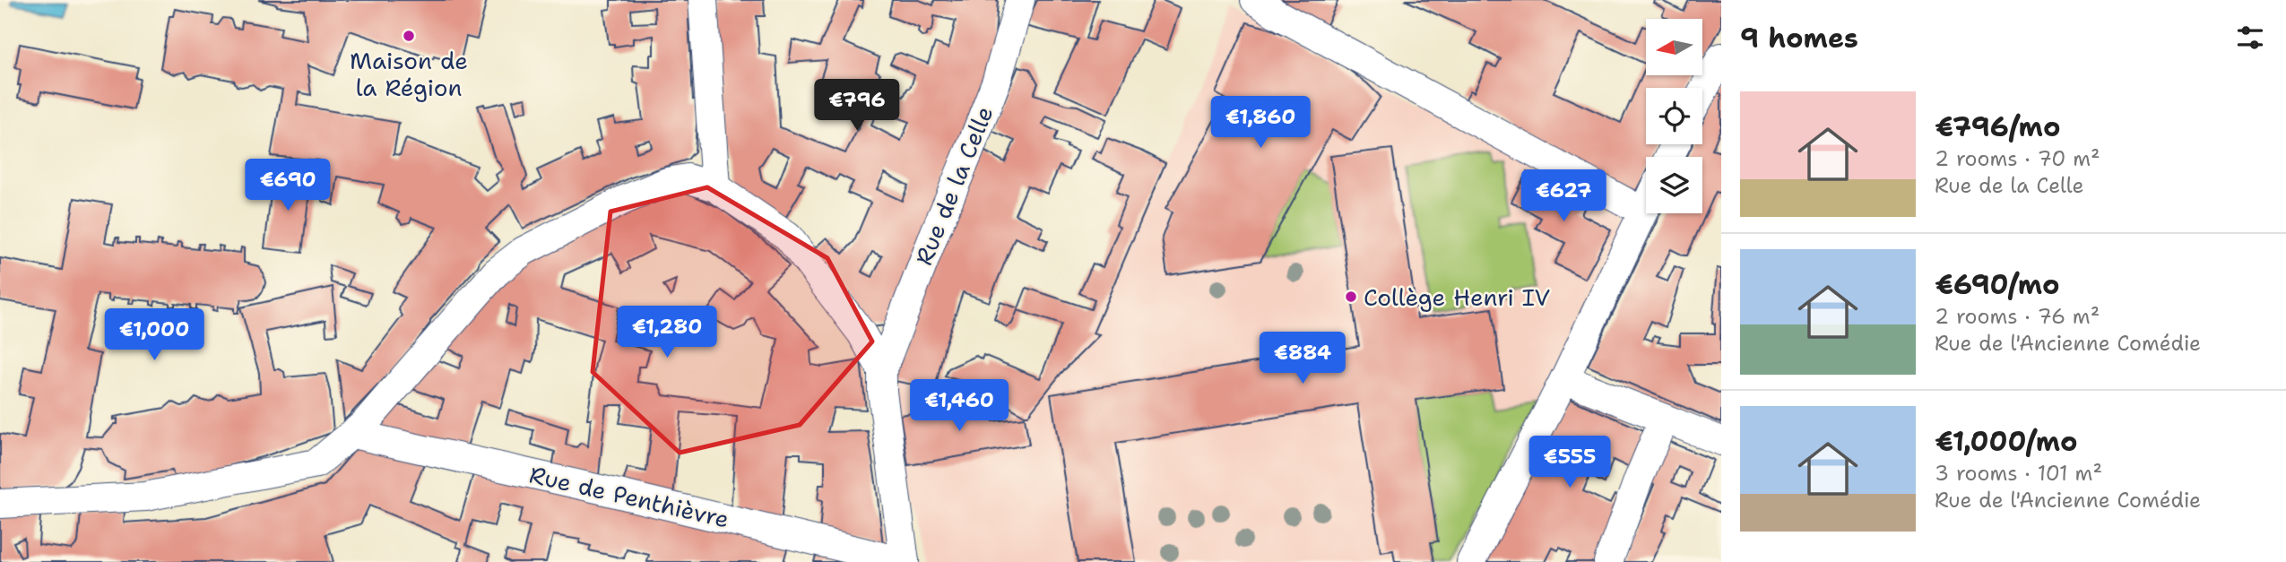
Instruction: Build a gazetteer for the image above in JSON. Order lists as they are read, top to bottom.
{
  "streets": {
    "street": ["Rue de la Celle", "Rue de Penthièvre"]
  },
  "places": ["Maison de la Région", "Collège Henri IV"],
  "north": "left",
  "page": {
    "heading": "9 homes",
    "list": [
      {
        "name": "€796/mo",
        "note": "2 rooms · 70 m² · Rue de la Celle"
      },
      {
        "name": "€690/mo",
        "note": "2 rooms · 76 m² · Rue de l'Ancienne Comédie"
      },
      {
        "name": "€1,000/mo",
        "note": "3 rooms · 101 m² · Rue de l'Ancienne Comédie"
      }
    ],
    "price": [
      "€796",
      "€1,860",
      "€690",
      "€627",
      "€1,280",
      "€1,000",
      "€884",
      "€1,460",
      "€555"
    ]
  }
}
